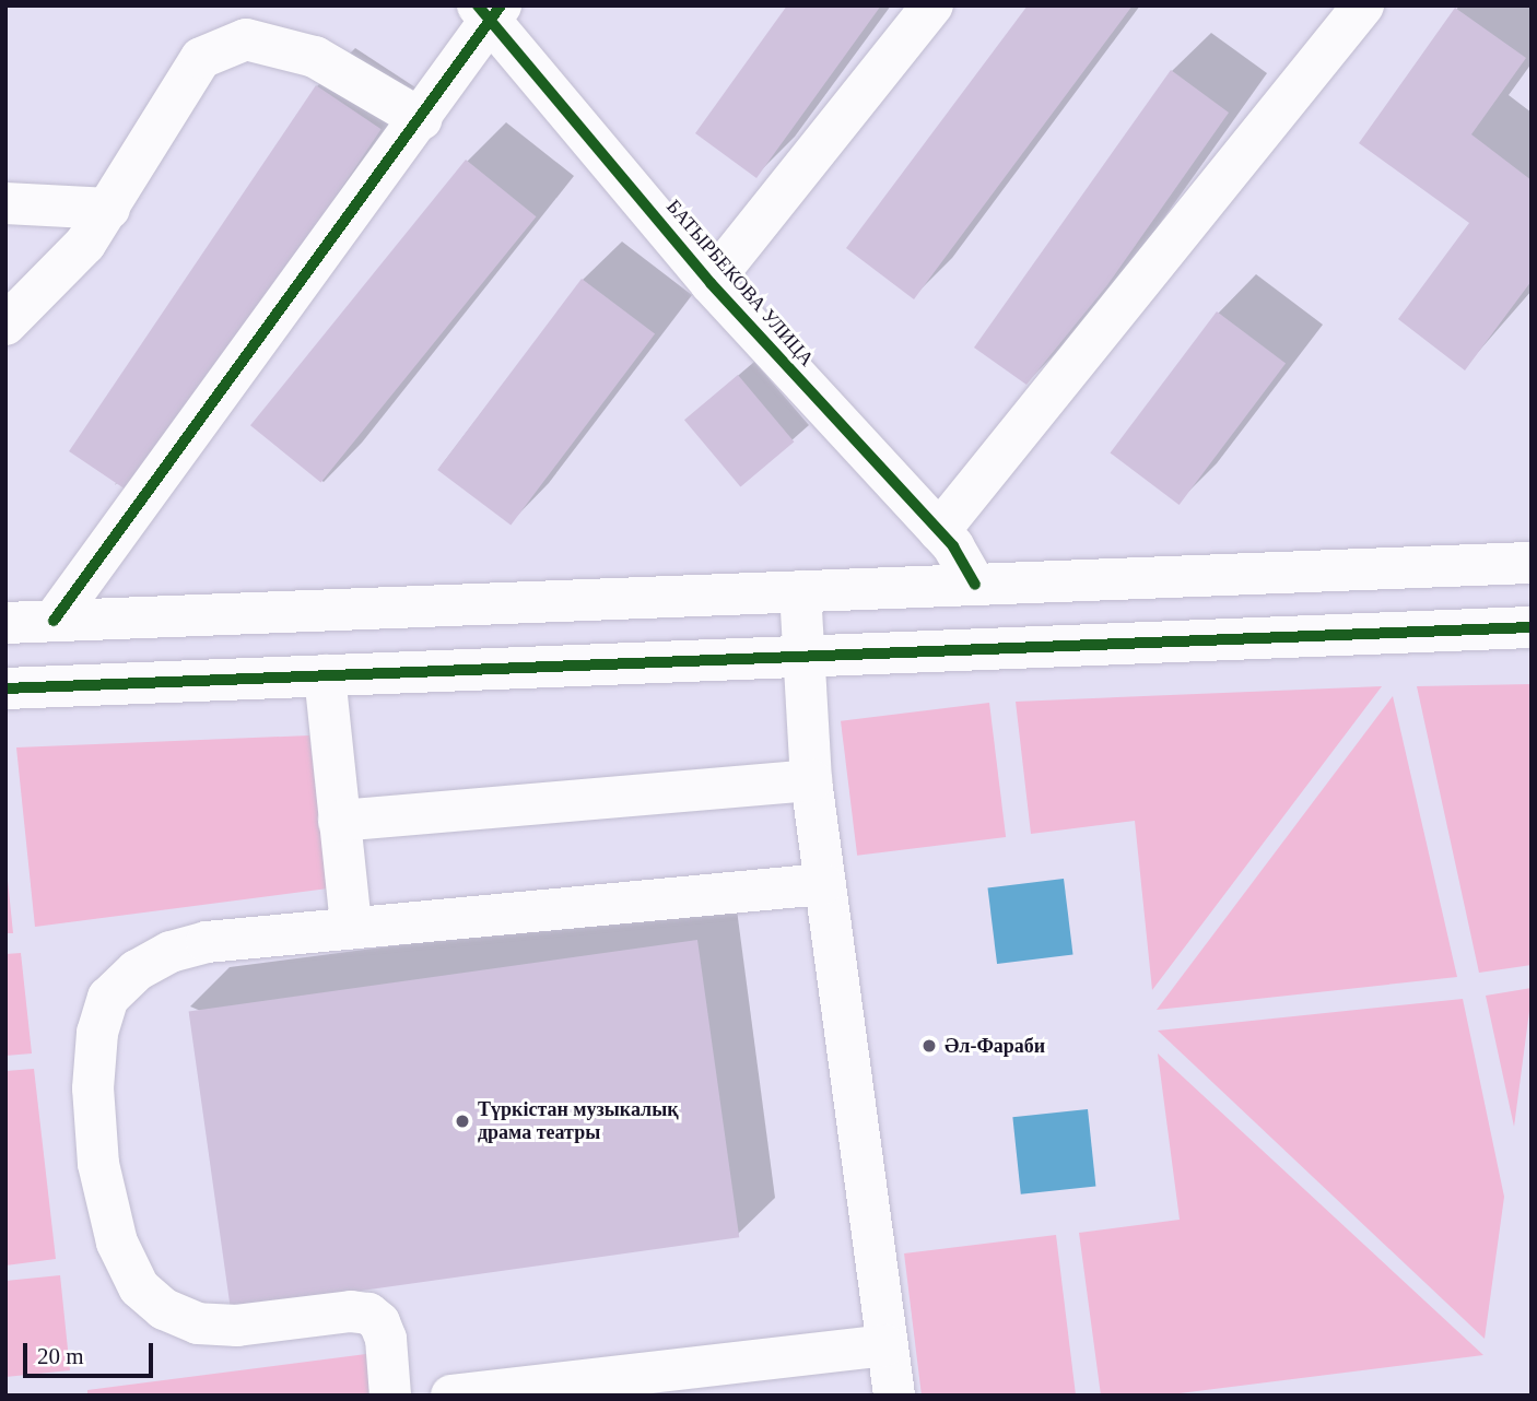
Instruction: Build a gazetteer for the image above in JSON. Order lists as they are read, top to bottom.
{
  "streets": {
    "street": ["БАТЫРБЕКОВА УЛИЦА"]
  },
  "places": ["Әл-Фараби", "Түркістан музыкалық драма театры"],
  "scale_bar": "20 m"
}
